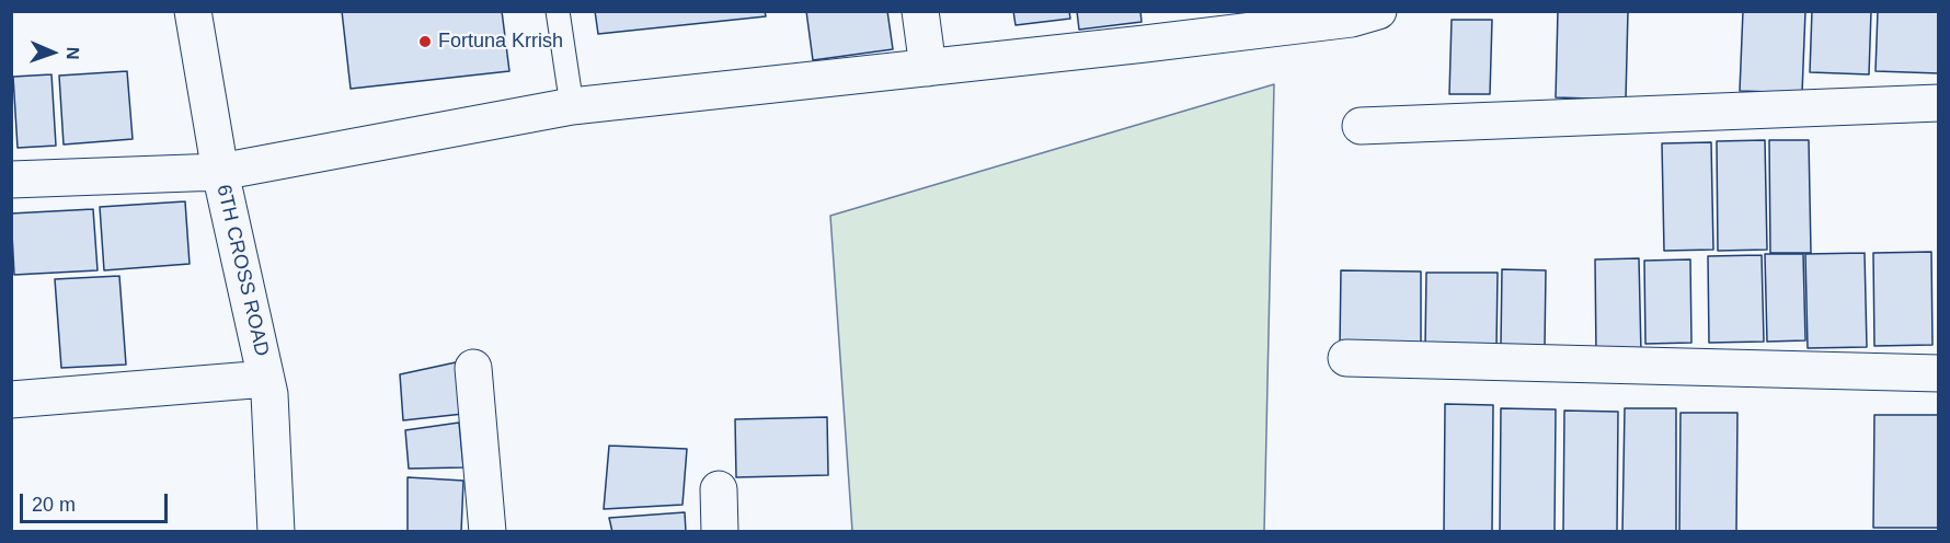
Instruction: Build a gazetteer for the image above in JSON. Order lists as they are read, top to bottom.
{
  "streets": {
    "street": ["6TH CROSS ROAD"]
  },
  "places": ["Fortuna Krrish"],
  "scale_bar": "20 m",
  "north": "right"
}
